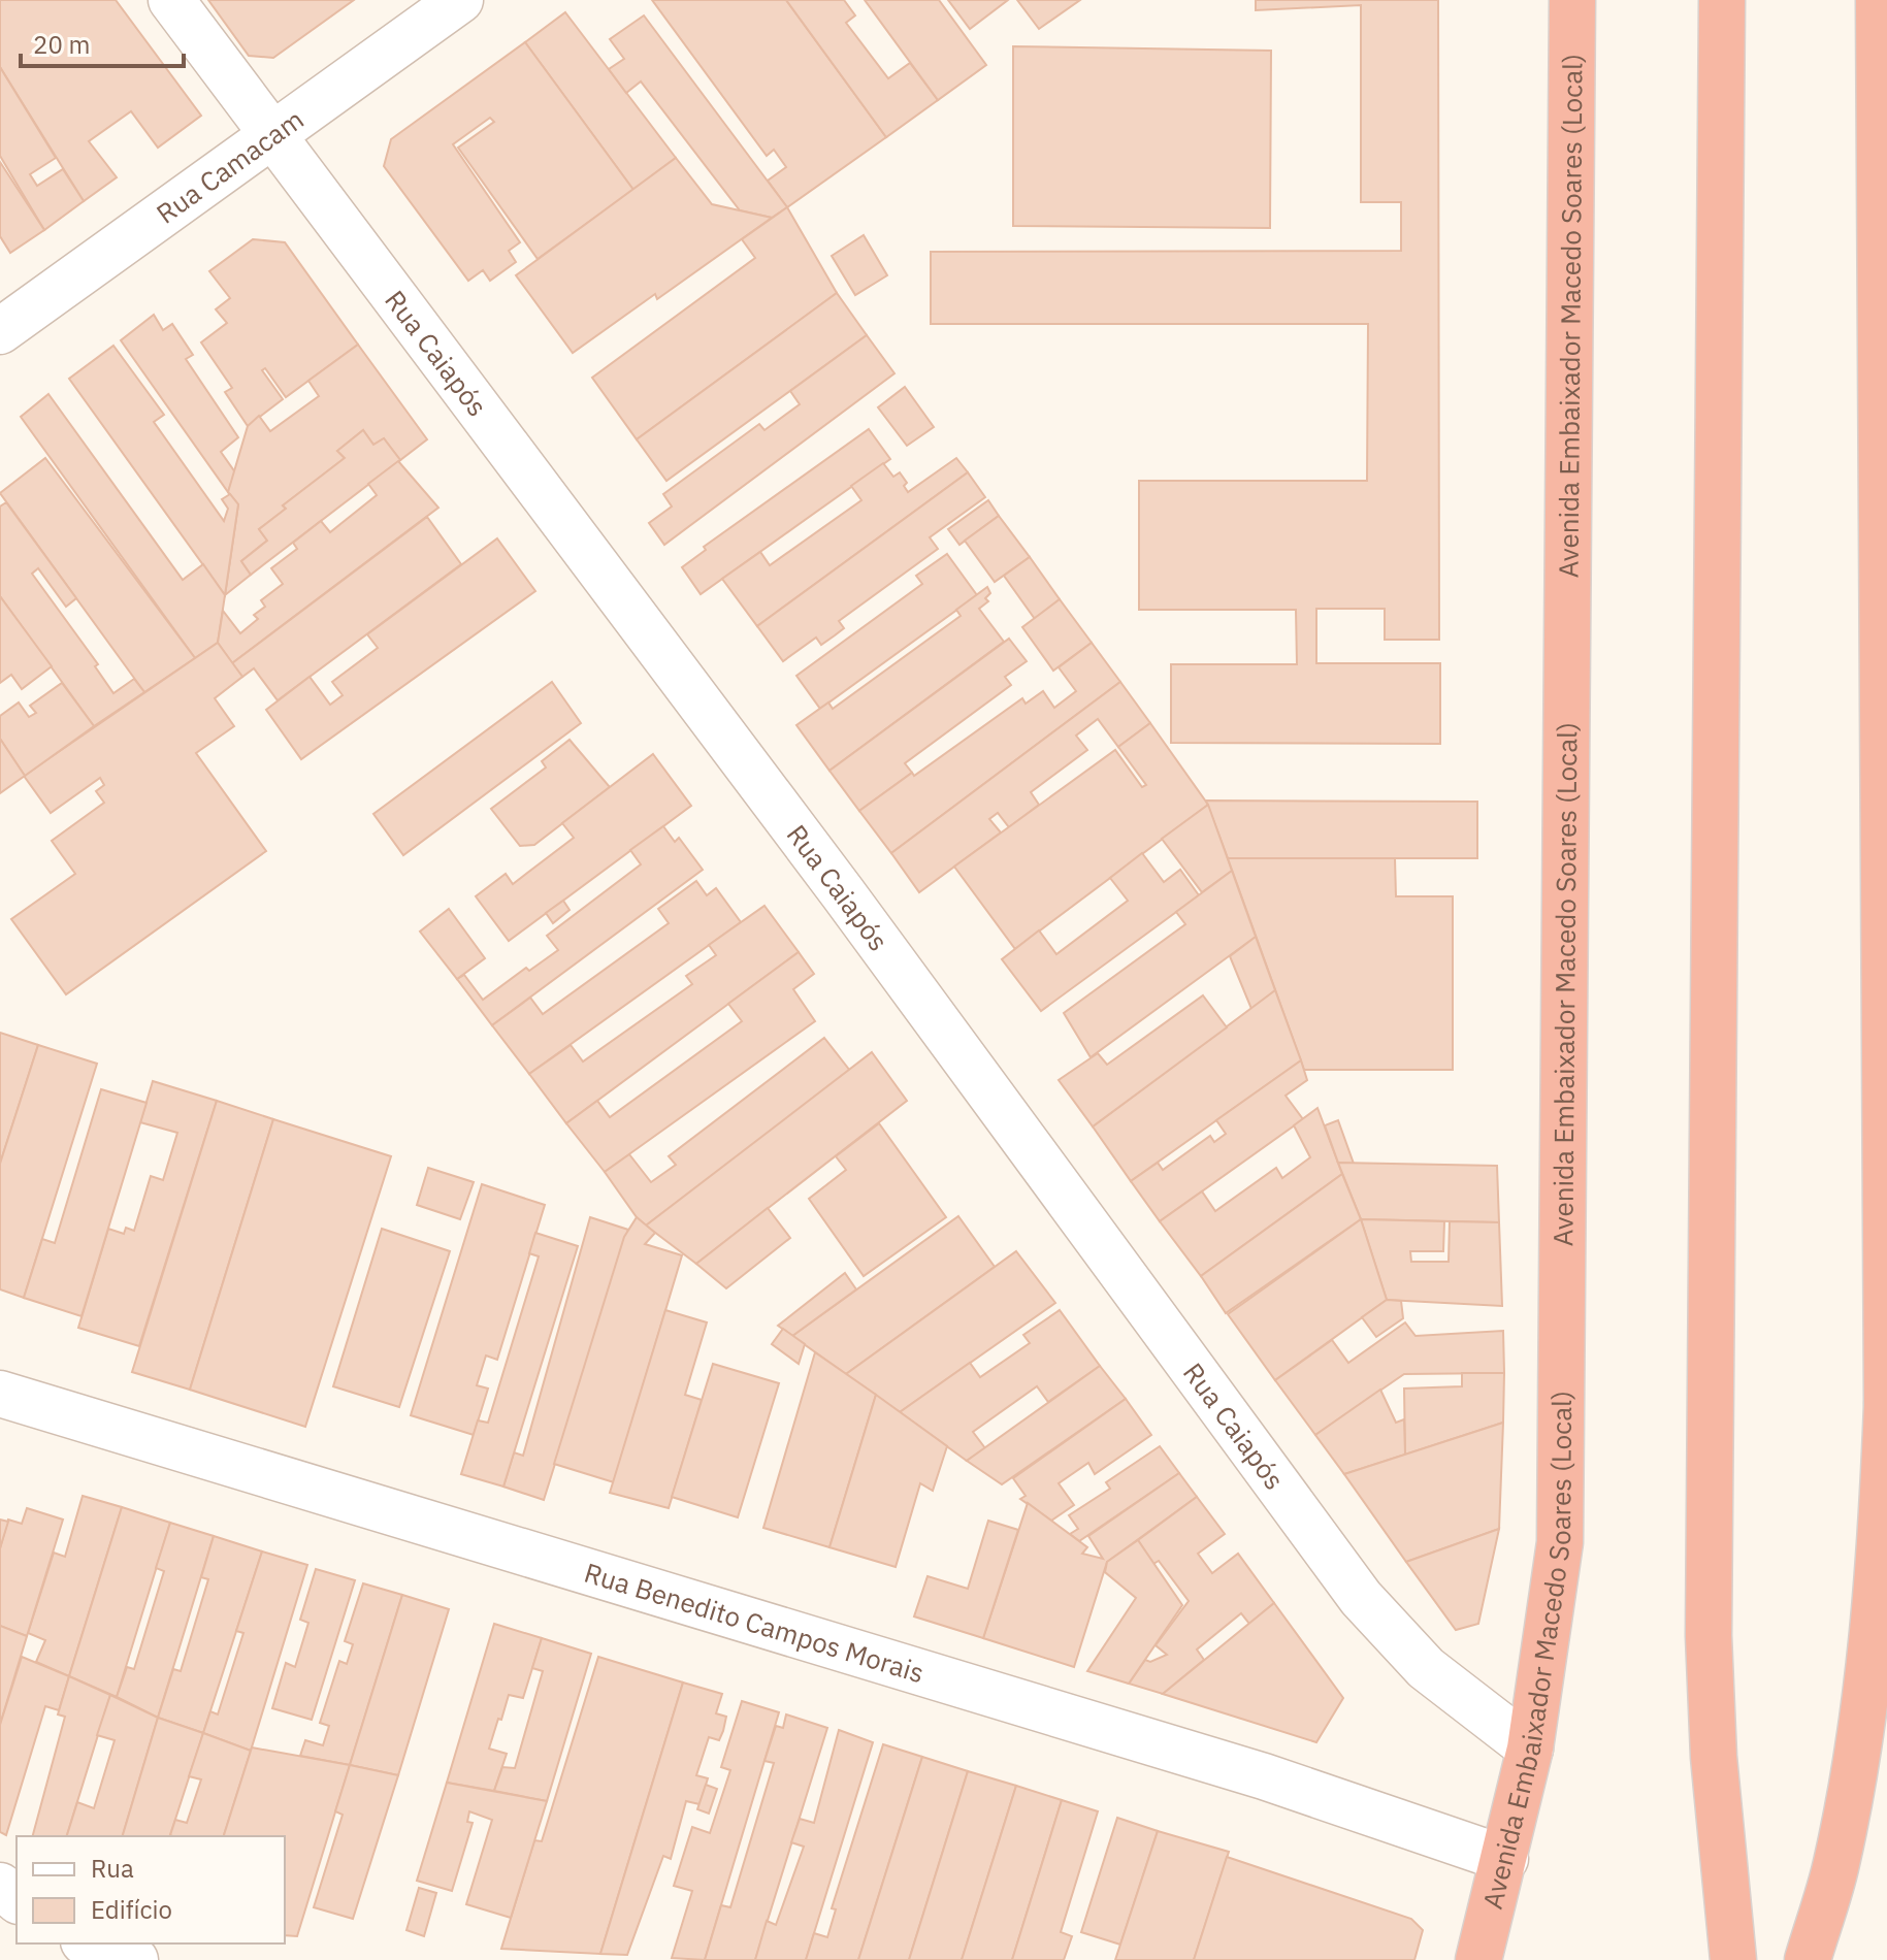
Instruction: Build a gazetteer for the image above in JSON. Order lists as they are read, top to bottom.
{
  "streets": {
    "highway": ["Avenida Embaixador Macedo Soares (Local)"],
    "street": ["Rua Camacam", "Rua Caiapós", "Rua Benedito Campos Morais"]
  },
  "crossings": [
    ["Rua Camacam", "Rua Caiapós"],
    ["Avenida Embaixador Macedo Soares (Local)", "Rua Caiapós"],
    ["Avenida Embaixador Macedo Soares (Local)", "Rua Benedito Campos Morais"]
  ],
  "legend": ["Rua", "Edifício"],
  "scale_bar": "20 m"
}
